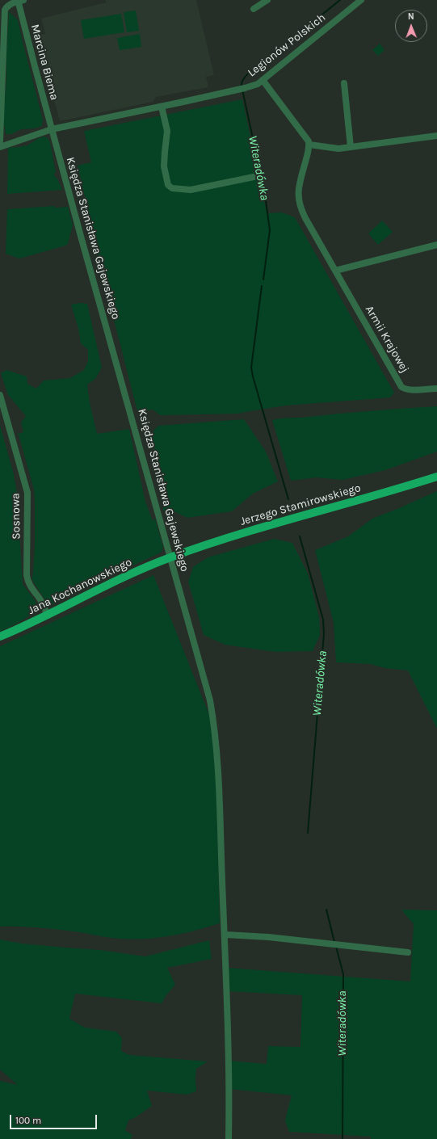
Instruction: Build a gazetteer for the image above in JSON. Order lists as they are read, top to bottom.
{
  "streets": {
    "main road": ["Jerzego Stamirowskiego", "Jana Kochanowskiego"],
    "street": [
      "Legionów Polskich",
      "Marcina Biema",
      "Księdza Stanisława Gajewskiego",
      "Armii Krajowej",
      "Sosnowa"
    ]
  },
  "crossings": [
    ["Legionów Polskich", "Marcina Biema"],
    ["Legionów Polskich", "Księdza Stanisława Gajewskiego"],
    ["Marcina Biema", "Księdza Stanisława Gajewskiego"],
    ["Księdza Stanisława Gajewskiego", "Jerzego Stamirowskiego"],
    ["Księdza Stanisława Gajewskiego", "Jana Kochanowskiego"],
    ["Jerzego Stamirowskiego", "Jana Kochanowskiego"],
    ["Sosnowa", "Jana Kochanowskiego"]
  ],
  "water": ["Witeradówka"],
  "scale_bar": "100 m",
  "north": "top"
}
